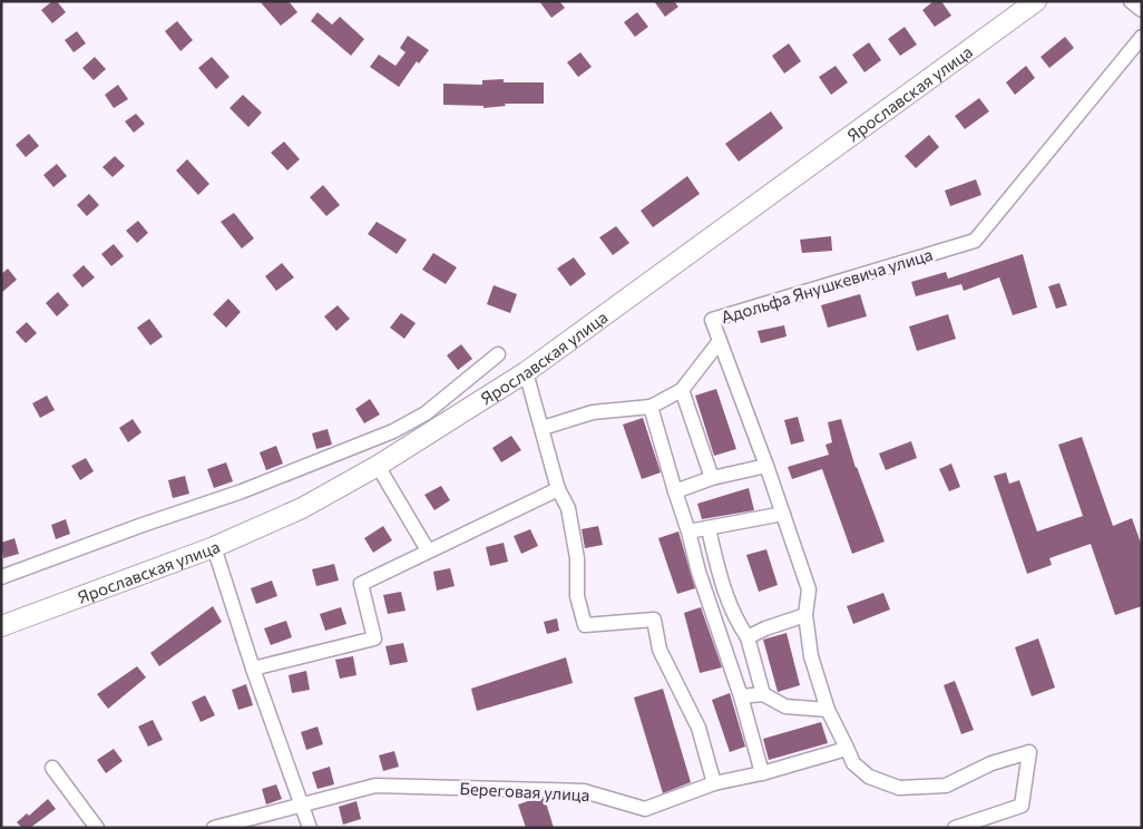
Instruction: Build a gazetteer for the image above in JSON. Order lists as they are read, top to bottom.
{
  "streets": {
    "main road": ["Ярославская улица"],
    "street": ["Адольфа Янушкевича улица", "Береговая улица"]
  },
  "crossings": [
    ["Адольфа Янушкевича улица", "Береговая улица"]
  ]
}
